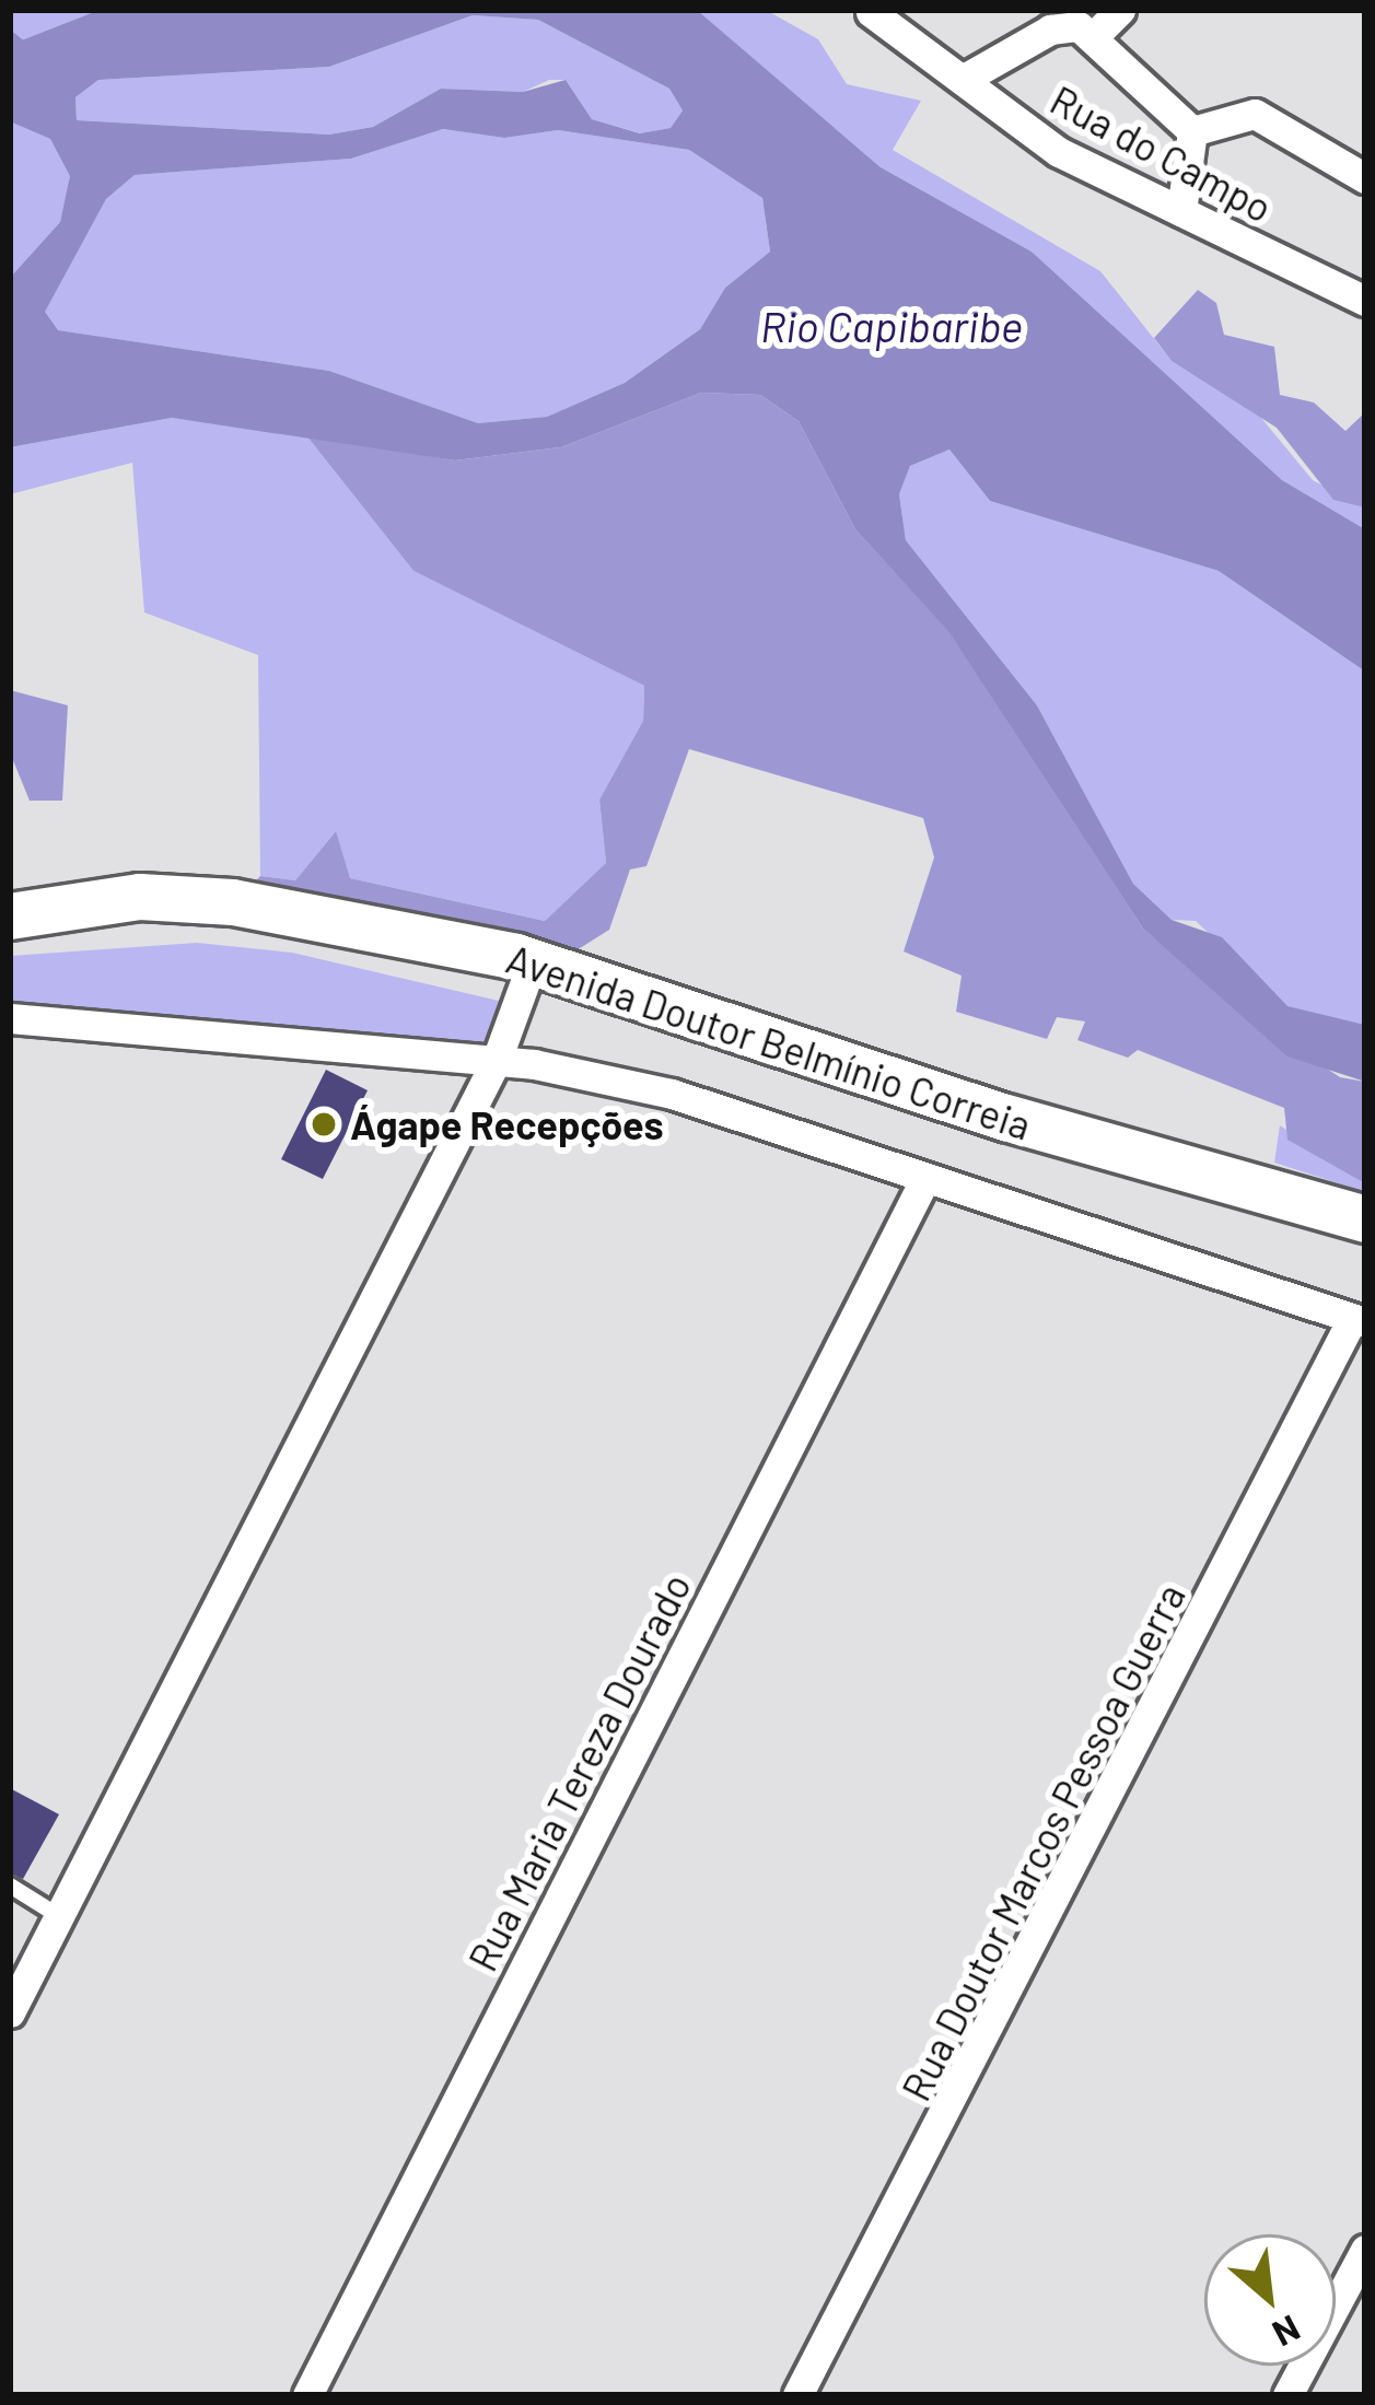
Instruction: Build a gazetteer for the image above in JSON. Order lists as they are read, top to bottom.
{
  "streets": {
    "main road": ["Avenida Doutor Belmínio Correia"],
    "street": ["Rua do Campo", "Rua Maria Tereza Dourado", "Rua Doutor Marcos Pessoa Guerra"]
  },
  "water": ["Rio Capibaribe"],
  "places": ["Ágape Recepções"],
  "north": "bottom right"
}
